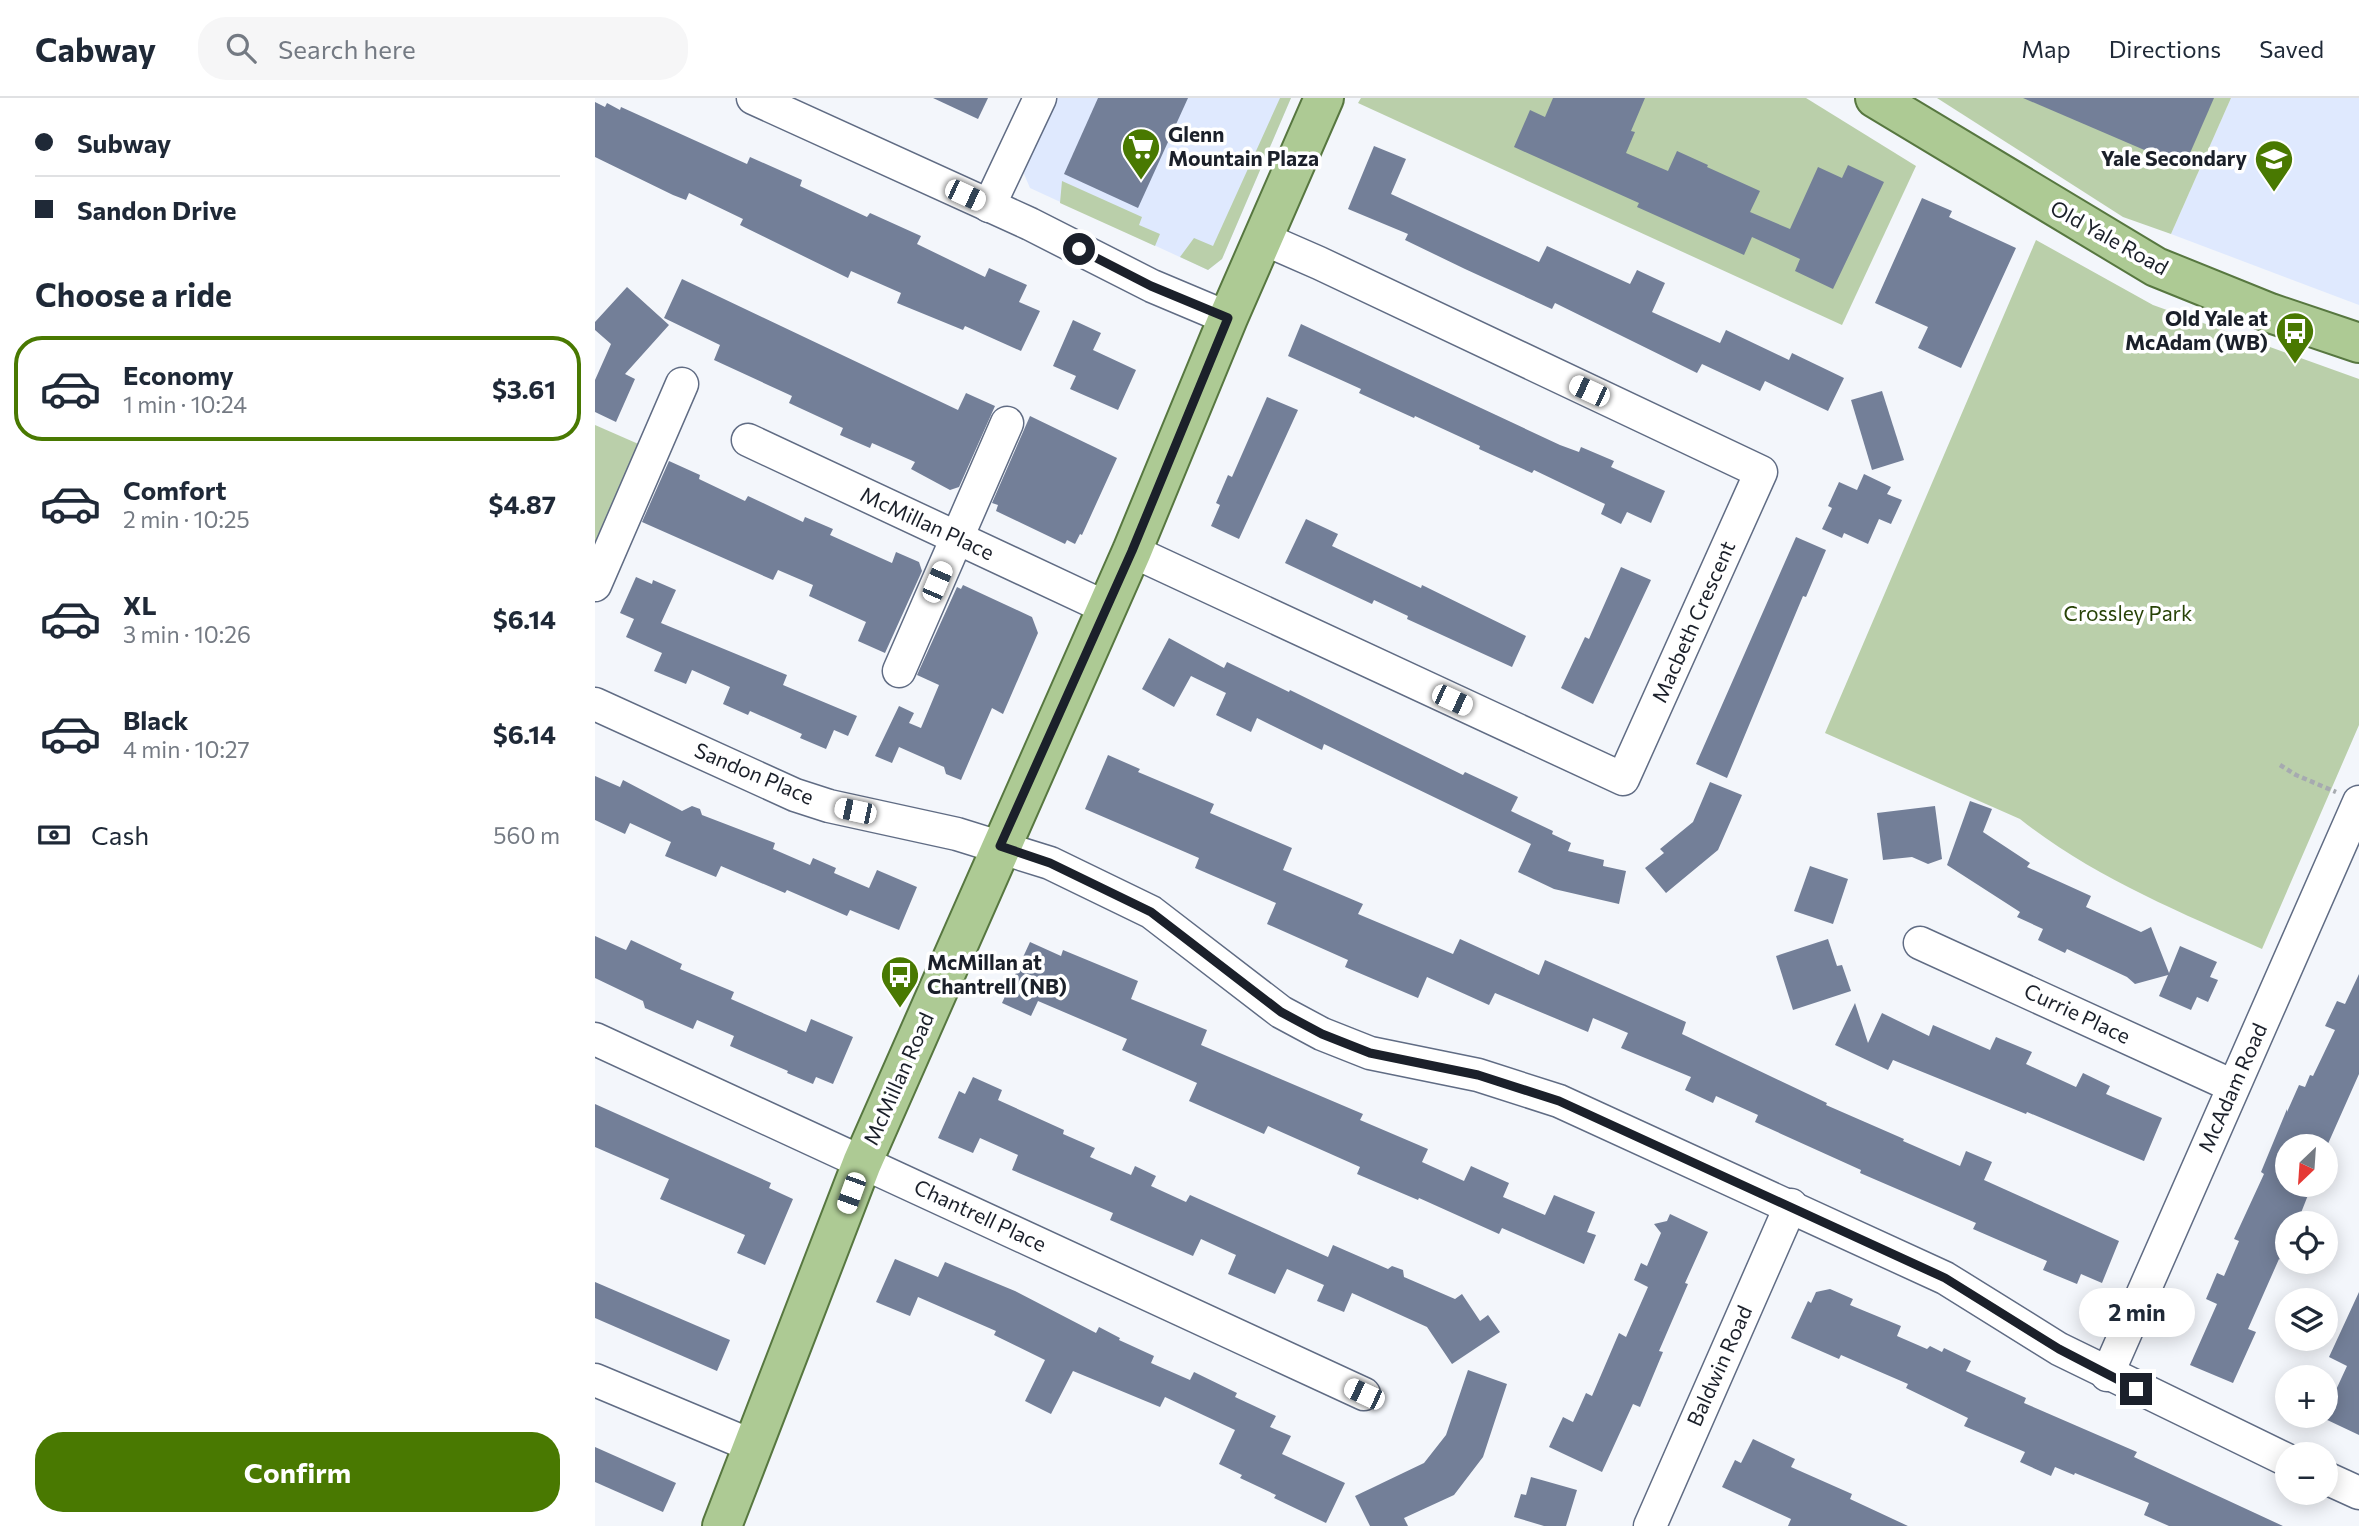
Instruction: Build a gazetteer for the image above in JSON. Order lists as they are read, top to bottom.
{
  "streets": {
    "main road": ["Old Yale Road", "McMillan Road"],
    "street": [
      "McMillan Place",
      "Macbeth Crescent",
      "Sandon Place",
      "Currie Place",
      "McAdam Road",
      "Chantrell Place",
      "Baldwin Road"
    ]
  },
  "crossings": [
    ["McMillan Place", "McMillan Road"],
    ["Macbeth Crescent", "McMillan Road"],
    ["Sandon Place", "McMillan Road"],
    ["Sandon Place", "McAdam Road"],
    ["Sandon Place", "Baldwin Road"],
    ["Currie Place", "McAdam Road"],
    ["McMillan Road", "Chantrell Place"]
  ],
  "parks": ["Crossley Park"],
  "places": {
    "supermarket": ["Glenn Mountain Plaza"],
    "school or university": ["Yale Secondary"],
    "bus stop": ["Old Yale at McAdam (WB)", "McMillan at Chantrell (NB)"]
  },
  "north": "bottom left",
  "page": {
    "header": "Cabway",
    "search": "Search here",
    "nav": ["Map", "Directions", "Saved"],
    "banner": ["Subway", "Sandon Drive"],
    "heading": "Choose a ride",
    "list": [
      {
        "name": "Economy",
        "note": "1 min · 10:24",
        "value": "$3.61"
      },
      {
        "name": "Comfort",
        "note": "2 min · 10:25",
        "value": "$4.87"
      },
      {
        "name": "XL",
        "note": "3 min · 10:26",
        "value": "$6.14"
      },
      {
        "name": "Black",
        "note": "4 min · 10:27",
        "value": "$6.14"
      }
    ],
    "pay": ["Cash", "560 m"],
    "map_buttons": ["+", "−"],
    "bubble": "2 min",
    "buttons": "Confirm"
  }
}
